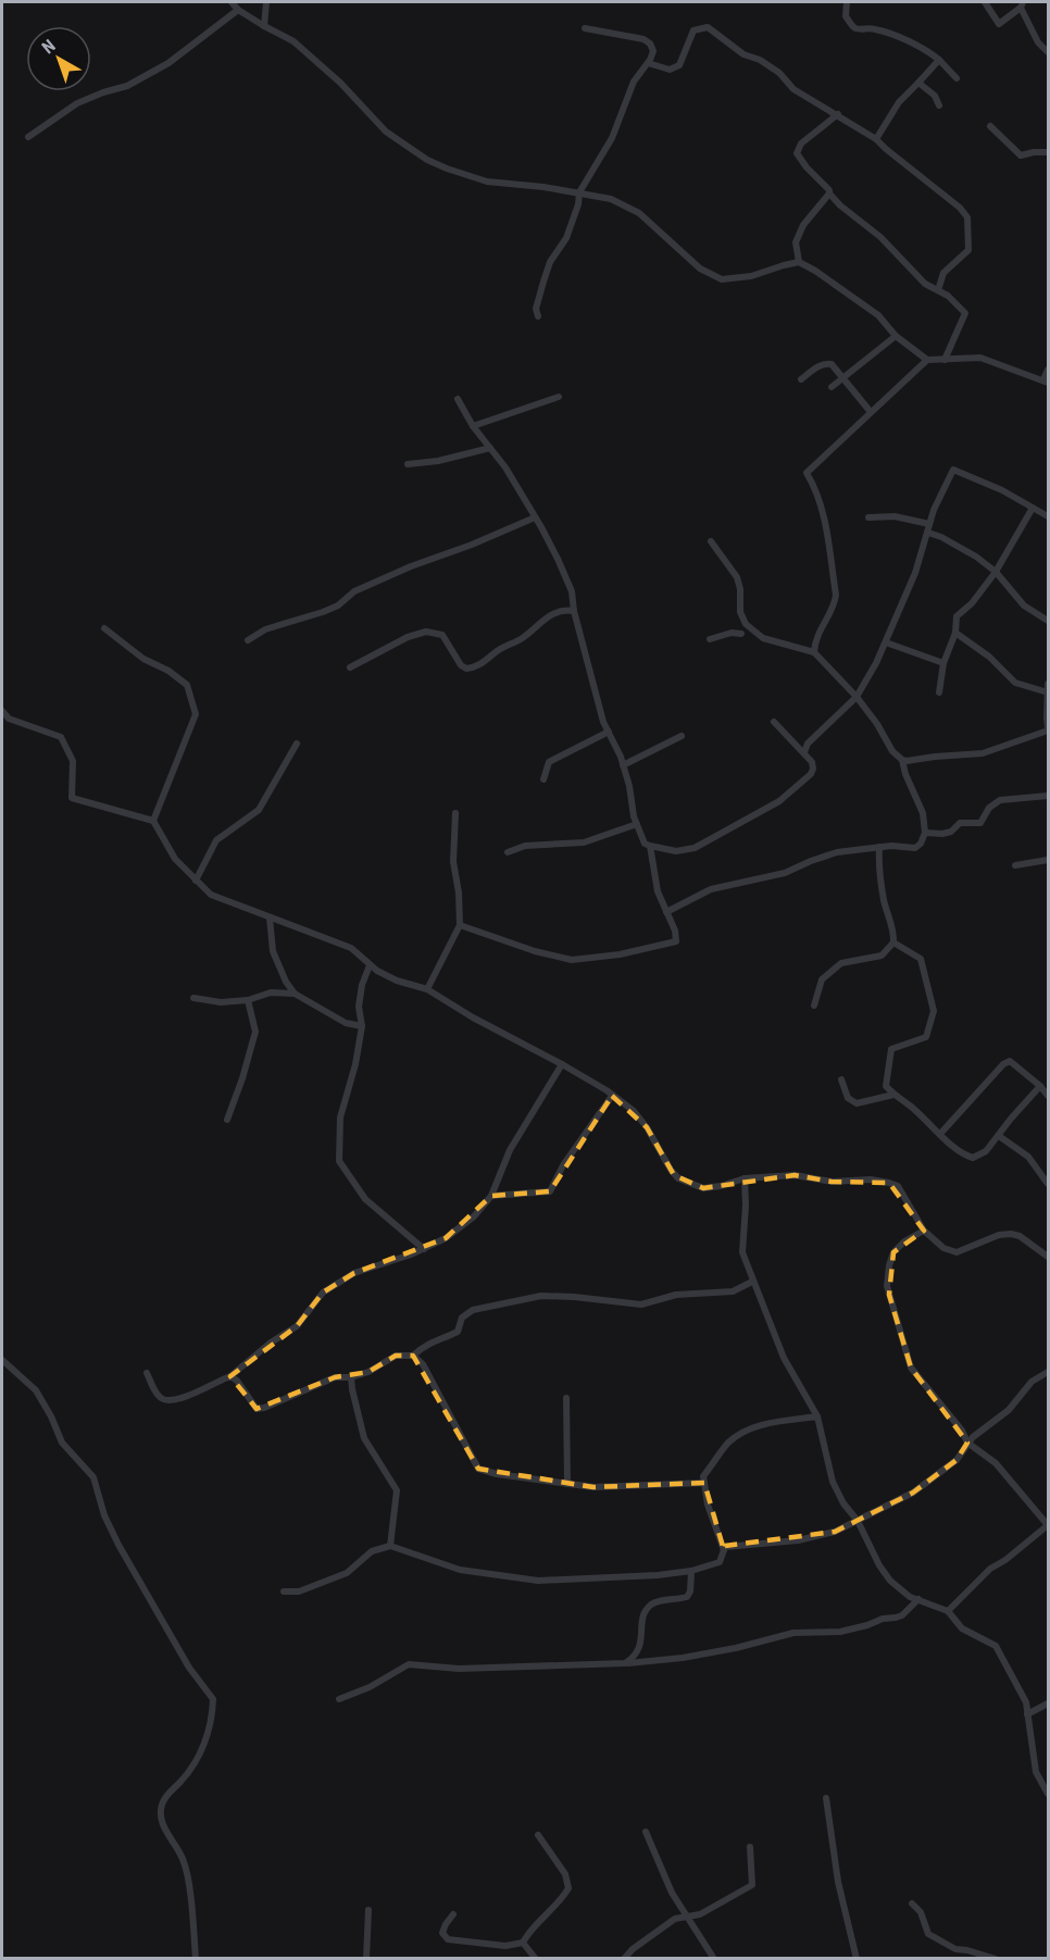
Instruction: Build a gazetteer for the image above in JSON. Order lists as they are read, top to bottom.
{
  "north": "top left"
}
